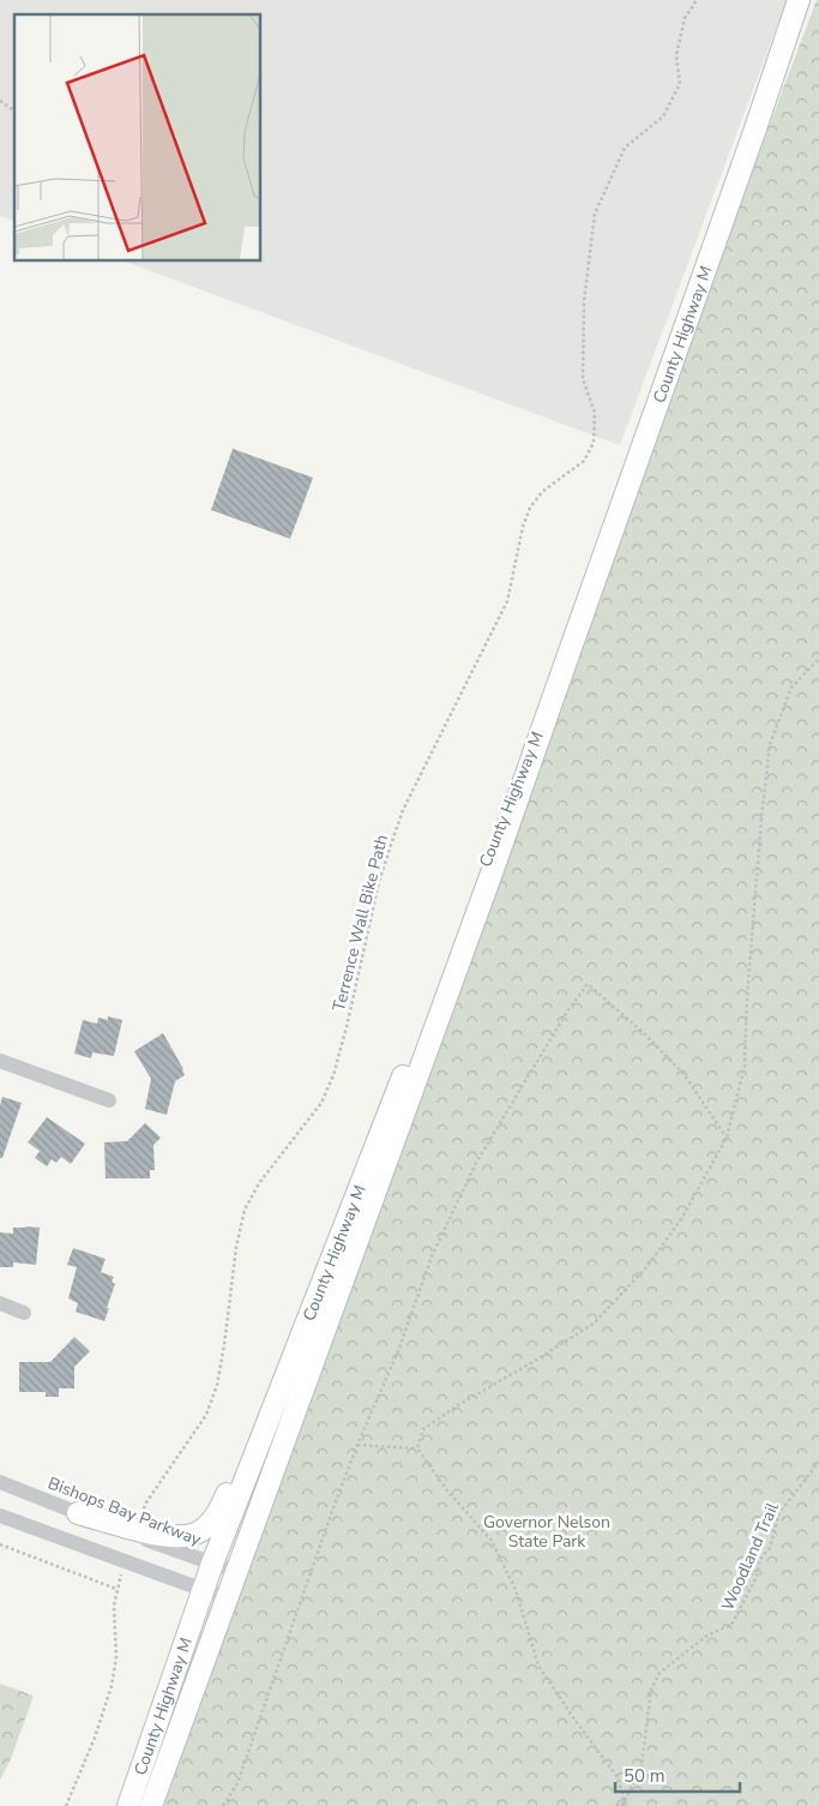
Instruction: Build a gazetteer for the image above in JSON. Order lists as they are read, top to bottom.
{
  "streets": {
    "main road": ["County Highway M"],
    "street": ["Bishops Bay Parkway"],
    "path": ["Terrence Wall Bike Path", "Woodland Trail"]
  },
  "crossings": [
    ["County Highway M", "Bishops Bay Parkway"]
  ],
  "parks": ["Governor Nelson State Park"],
  "scale_bar": "50 m"
}
